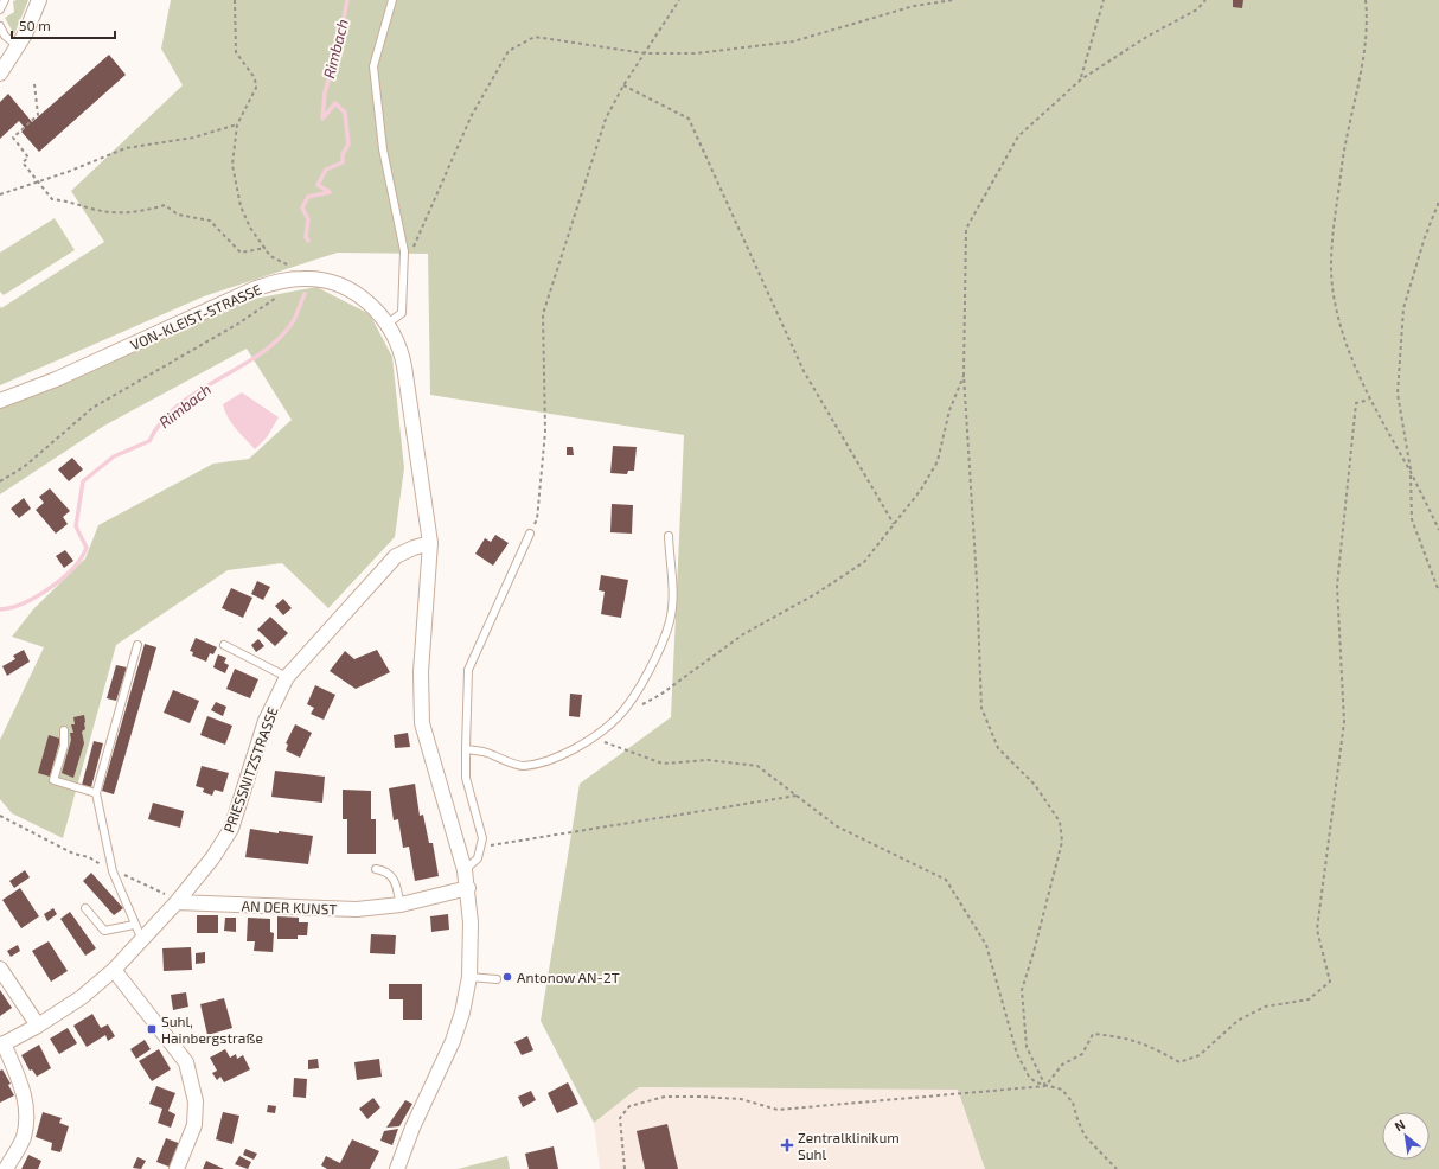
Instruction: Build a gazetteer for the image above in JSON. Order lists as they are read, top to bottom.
{
  "streets": {
    "street": ["VON-KLEIST-STRASSE", "PRIESSNITZSTRASSE", "AN DER KUNST"]
  },
  "crossings": [
    ["VON-KLEIST-STRASSE", "PRIESSNITZSTRASSE"],
    ["VON-KLEIST-STRASSE", "AN DER KUNST"],
    ["PRIESSNITZSTRASSE", "AN DER KUNST"]
  ],
  "water": ["Rimbach"],
  "places": {
    "other": ["Antonow AN-2T"],
    "transit": ["Suhl, Hainbergstraße"],
    "health": ["Zentralklinikum Suhl"]
  },
  "scale_bar": "50 m",
  "north": "top left"
}
